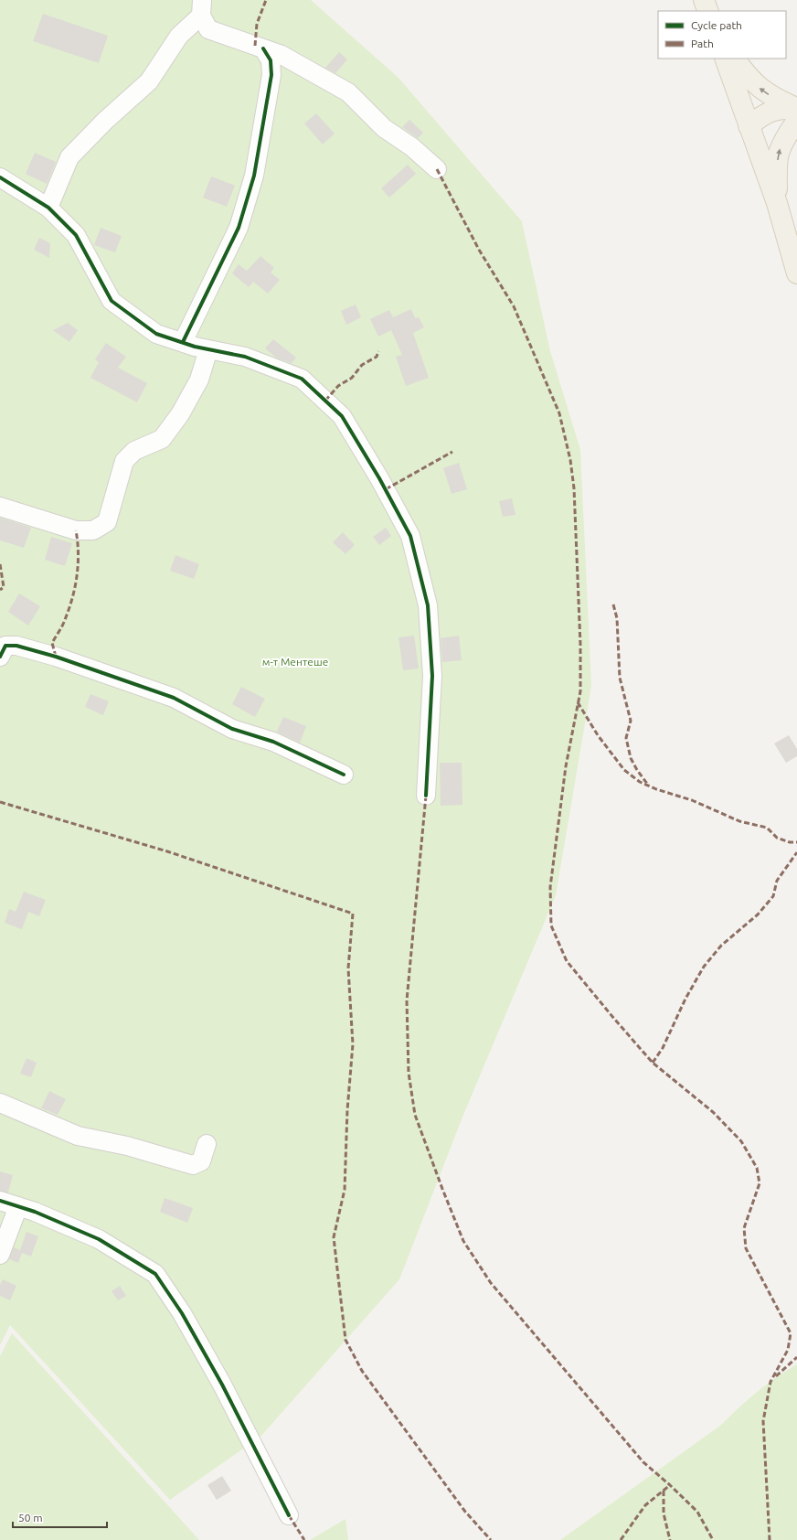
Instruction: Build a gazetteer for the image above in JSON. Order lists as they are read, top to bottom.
{
  "parks": ["м-т Ментeше"],
  "legend": ["Cycle path", "Path"],
  "scale_bar": "50 m"
}
